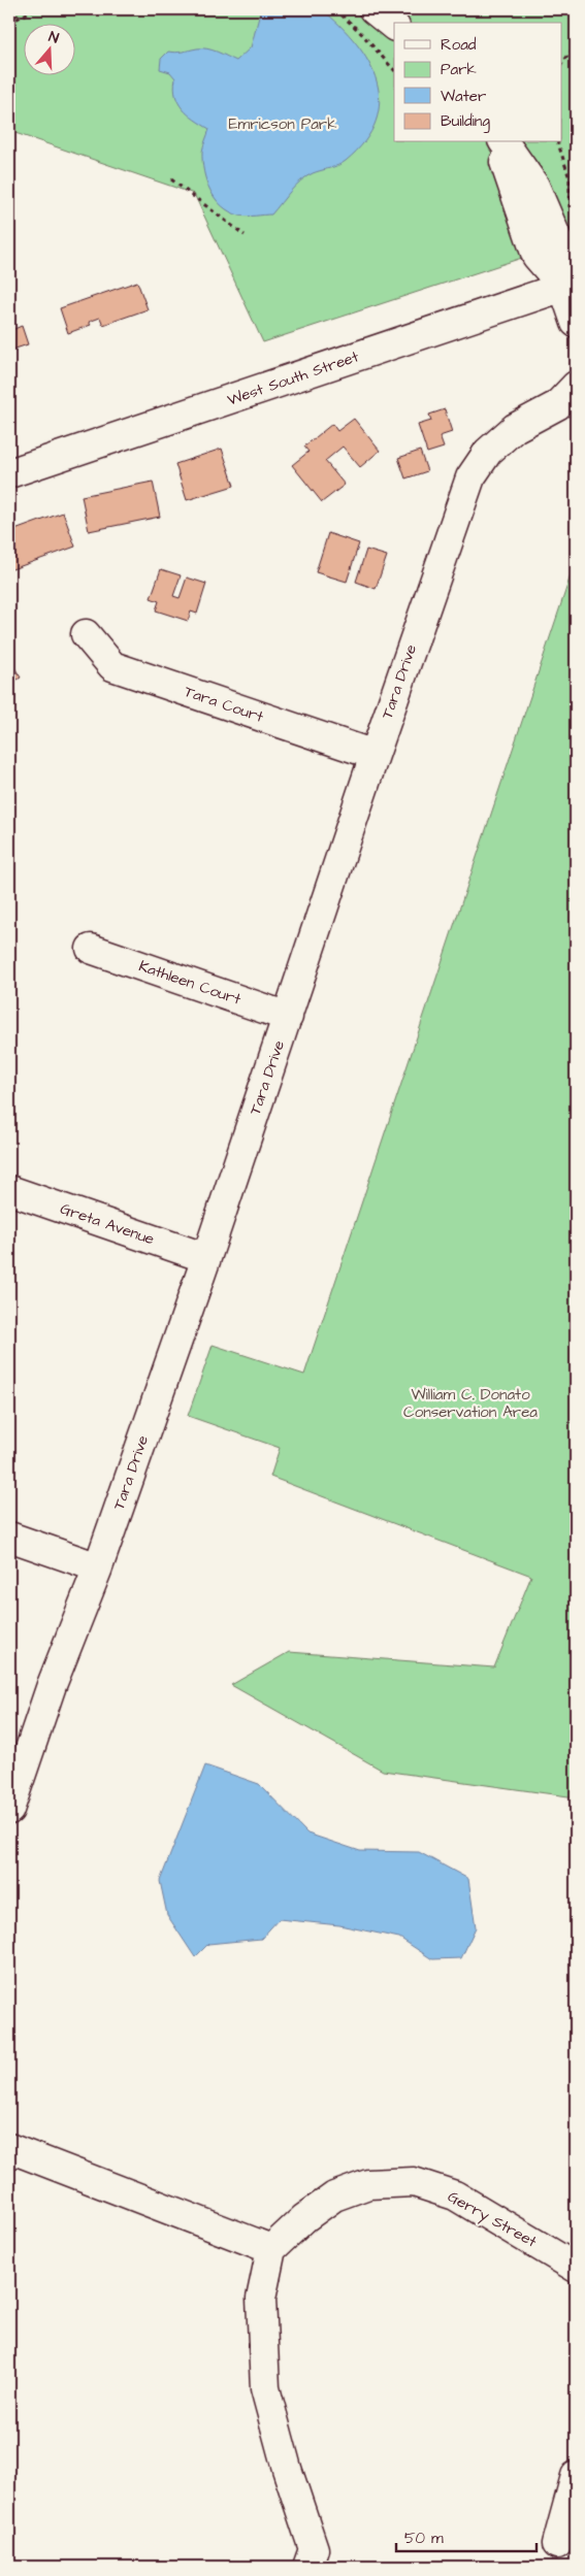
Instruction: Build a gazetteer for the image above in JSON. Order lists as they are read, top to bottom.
{
  "streets": {
    "street": [
      "West South Street",
      "Tara Drive",
      "Tara Court",
      "Kathleen Court",
      "Greta Avenue",
      "Gerry Street"
    ]
  },
  "crossings": [
    ["Tara Drive", "Tara Court"],
    ["Tara Drive", "Kathleen Court"],
    ["Tara Drive", "Greta Avenue"]
  ],
  "parks": ["Emricson Park", "William C. Donato Conservation Area"],
  "legend": [
    "Road",
    "Park",
    "Water",
    "Building"
  ],
  "scale_bar": "50 m",
  "north": "top"
}
